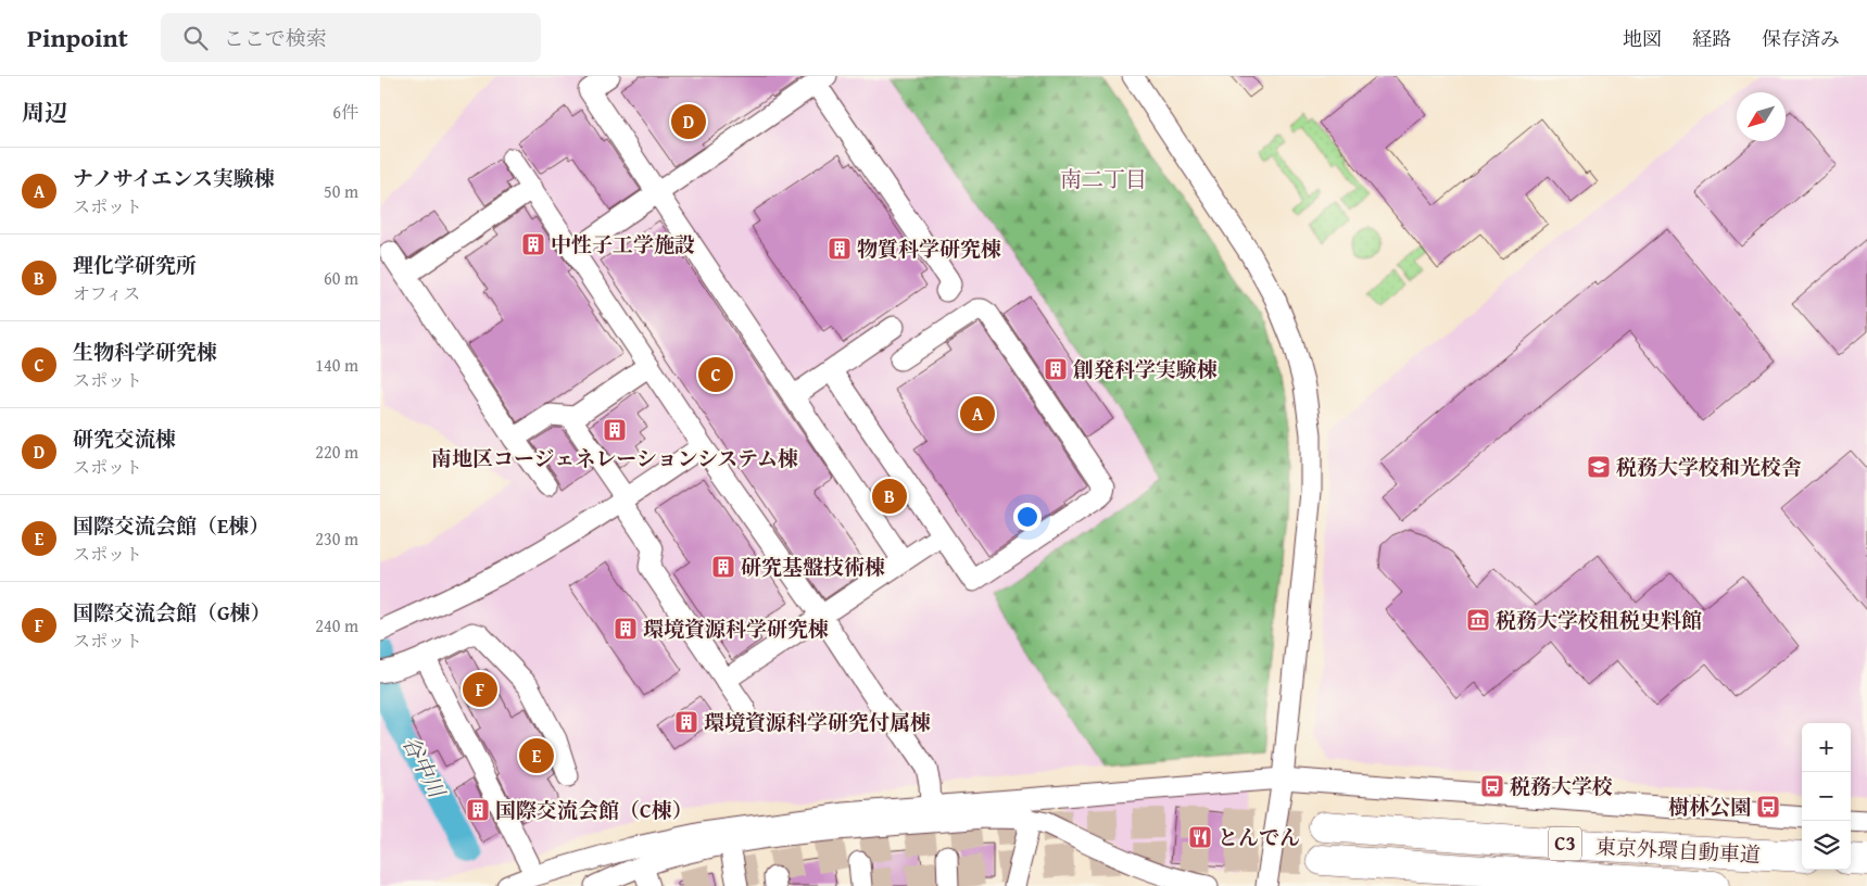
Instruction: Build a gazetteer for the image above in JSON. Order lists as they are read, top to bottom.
{
  "streets": {
    "highway": ["C3", "東京外環自動車道"]
  },
  "districts": ["南二丁目"],
  "water": ["谷中川"],
  "places": {
    "building": [
      "中性子工学施設",
      "物質科学研究棟",
      "創発科学実験棟",
      "南地区コージェネレーションシステム棟",
      "研究基盤技術棟",
      "環境資源科学研究棟",
      "環境資源科学研究付属棟",
      "国際交流会館（C棟）"
    ],
    "school or university": ["税務大学校和光校舎"],
    "museum": ["税務大学校租税史料館"],
    "bus stop": ["税務大学校", "樹林公園"],
    "restaurant": ["とんでん"]
  },
  "north": "bottom left",
  "page": {
    "header": "Pinpoint",
    "search": "ここで検索",
    "nav": ["地図", "経路", "保存済み"],
    "heading": ["周辺", "6件"],
    "pins": [
      "D",
      "C",
      "A",
      "B",
      "F",
      "E"
    ],
    "list": [
      {
        "mark": "A",
        "name": "ナノサイエンス実験棟",
        "note": "スポット",
        "value": "50 m"
      },
      {
        "mark": "B",
        "name": "理化学研究所",
        "note": "オフィス",
        "value": "60 m"
      },
      {
        "mark": "C",
        "name": "生物科学研究棟",
        "note": "スポット",
        "value": "140 m"
      },
      {
        "mark": "D",
        "name": "研究交流棟",
        "note": "スポット",
        "value": "220 m"
      },
      {
        "mark": "E",
        "name": "国際交流会館（E棟）",
        "note": "スポット",
        "value": "230 m"
      },
      {
        "mark": "F",
        "name": "国際交流会館（G棟）",
        "note": "スポット",
        "value": "240 m"
      }
    ],
    "map_buttons": ["+", "−"]
  }
}
